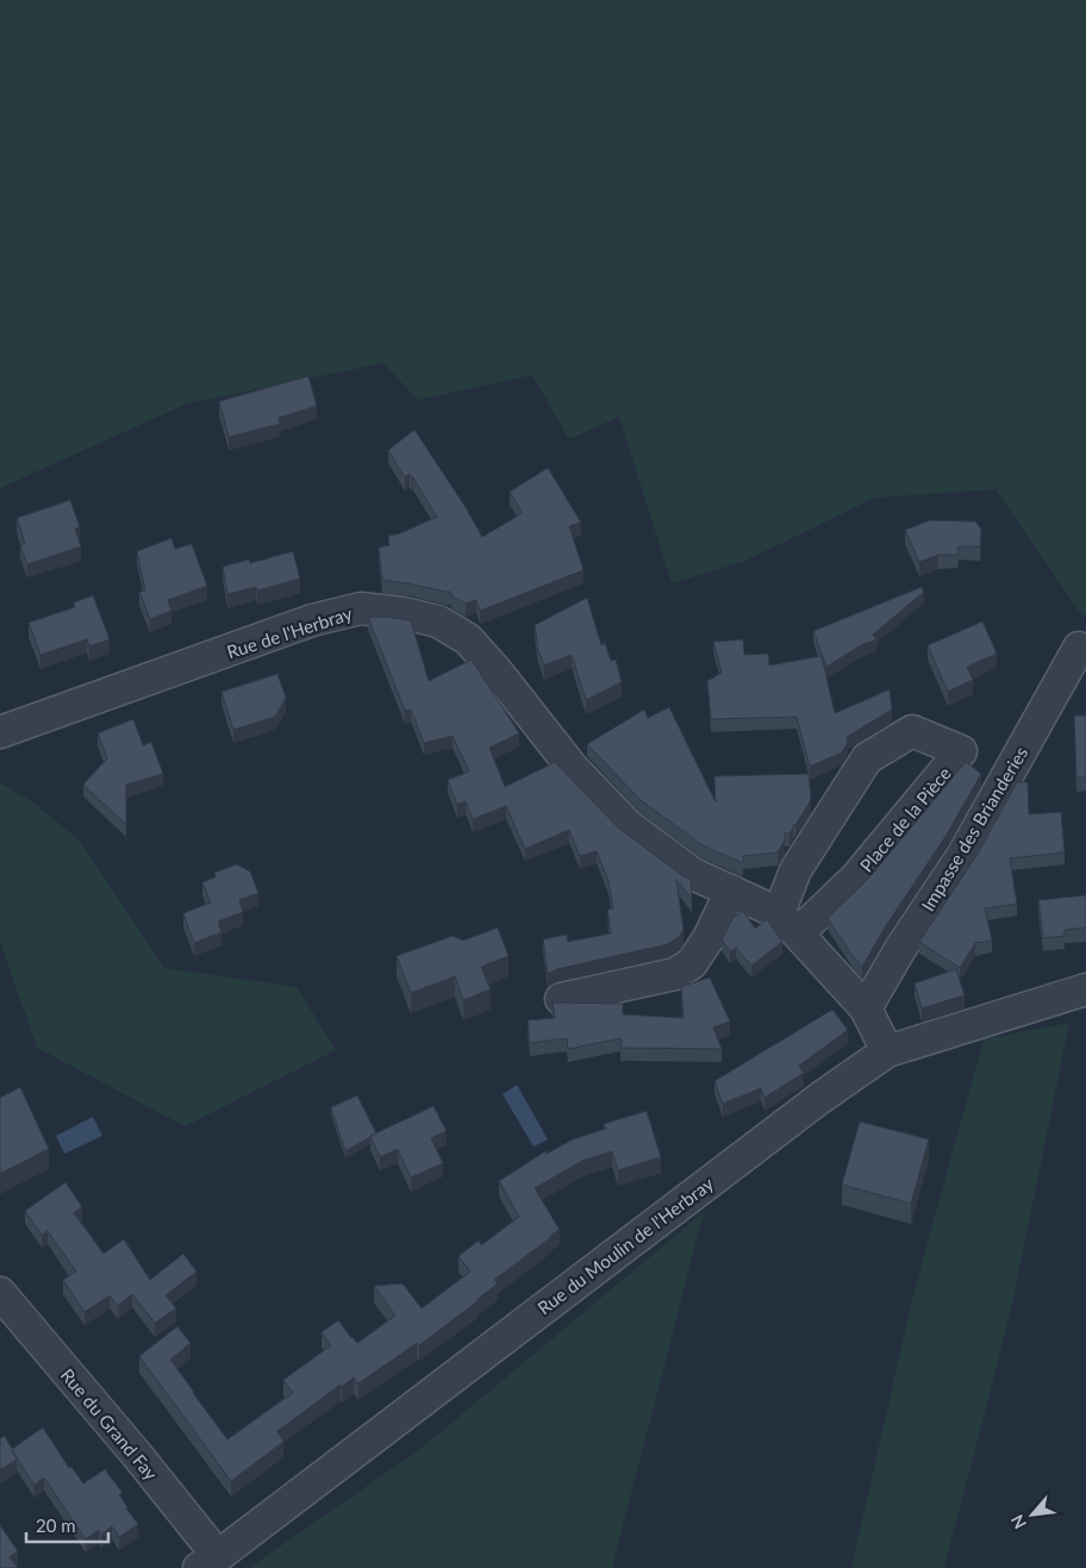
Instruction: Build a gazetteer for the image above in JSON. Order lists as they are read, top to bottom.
{
  "streets": {
    "street": [
      "Rue de l'Herbray",
      "Place de la Pièce",
      "Impasse des Brianderies",
      "Rue du Moulin de l'Herbray",
      "Rue du Grand Fay"
    ]
  },
  "crossings": [
    ["Rue de l'Herbray", "Place de la Pièce"],
    ["Rue de l'Herbray", "Impasse des Brianderies"],
    ["Rue de l'Herbray", "Rue du Moulin de l'Herbray"],
    ["Rue du Moulin de l'Herbray", "Rue du Grand Fay"]
  ],
  "scale_bar": "20 m",
  "north": "bottom left"
}
